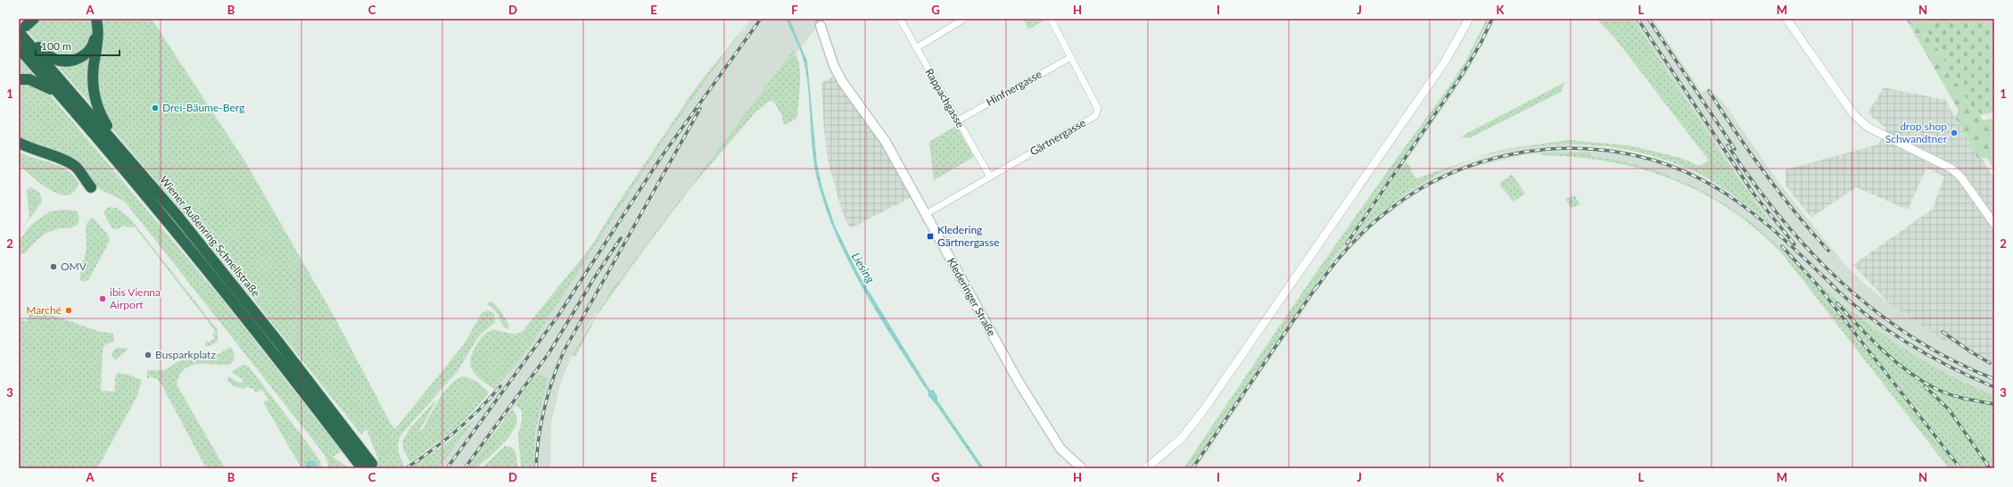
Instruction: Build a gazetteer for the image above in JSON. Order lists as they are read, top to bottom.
{
  "streets": {
    "highway": ["Wiener Außenring Schnellstraße"],
    "main road": ["Klederinger Straße"],
    "street": ["Hinfnergasse", "Rappachgasse", "Gärtnergasse"]
  },
  "crossings": [
    ["Hinfnergasse", "Rappachgasse"],
    ["Hinfnergasse", "Gärtnergasse"],
    ["Rappachgasse", "Gärtnergasse"],
    ["Gärtnergasse", "Klederinger Straße"]
  ],
  "water": ["Liesing"],
  "places": {
    "other": [
      "Drei-Bäume-Berg",
      "drop shop Schwandtner",
      "OMV",
      "ibis Vienna Airport",
      "Marché",
      "Busparkplatz"
    ],
    "transit": ["Kledering Gärtnergasse"]
  },
  "scale_bar": "100 m",
  "grid": {
    "columns": [
      "A",
      "B",
      "C",
      "D",
      "E",
      "F",
      "G",
      "H",
      "I",
      "J",
      "K",
      "L",
      "M",
      "N"
    ],
    "rows": ["1", "2", "3"]
  }
}
